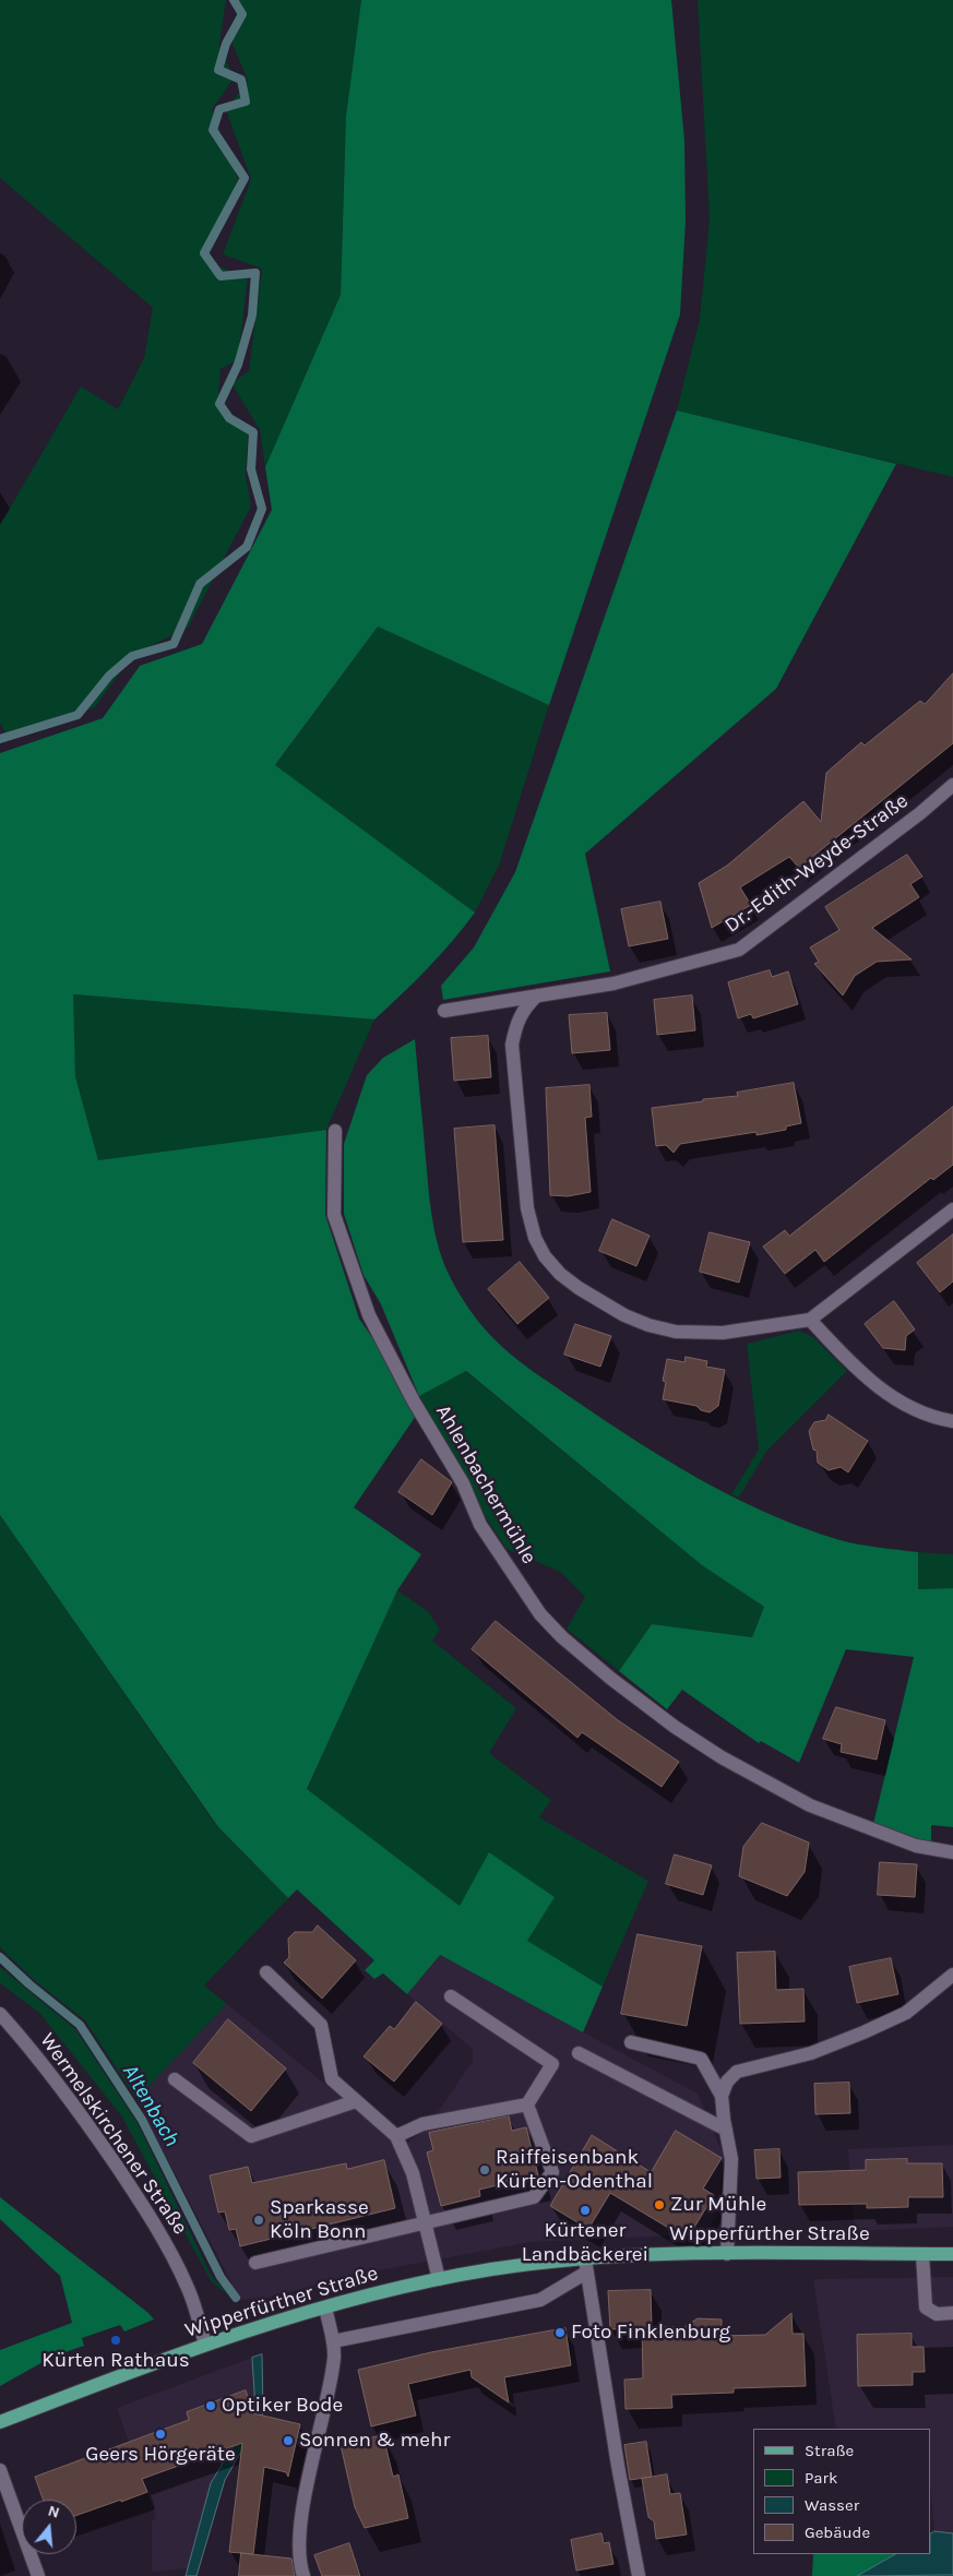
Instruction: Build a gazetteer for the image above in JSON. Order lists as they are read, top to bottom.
{
  "streets": {
    "main road": ["Wipperfürther Straße"],
    "street": ["Dr.-Edith-Weyde-Straße", "Ahlenbachermühle", "Wermelskirchener Straße"]
  },
  "crossings": [
    ["Wermelskirchener Straße", "Wipperfürther Straße"]
  ],
  "water": ["Altenbach"],
  "places": [
    "Raiffeisenbank Kürten-Odenthal",
    "Zur Mühle",
    "Kürtener Landbäckerei",
    "Sparkasse Köln Bonn",
    "Foto Finklenburg",
    "Kürten Rathaus",
    "Optiker Bode",
    "Geers Hörgeräte",
    "Sonnen & mehr"
  ],
  "legend": [
    "Straße",
    "Park",
    "Wasser",
    "Gebäude"
  ],
  "north": "top"
}
